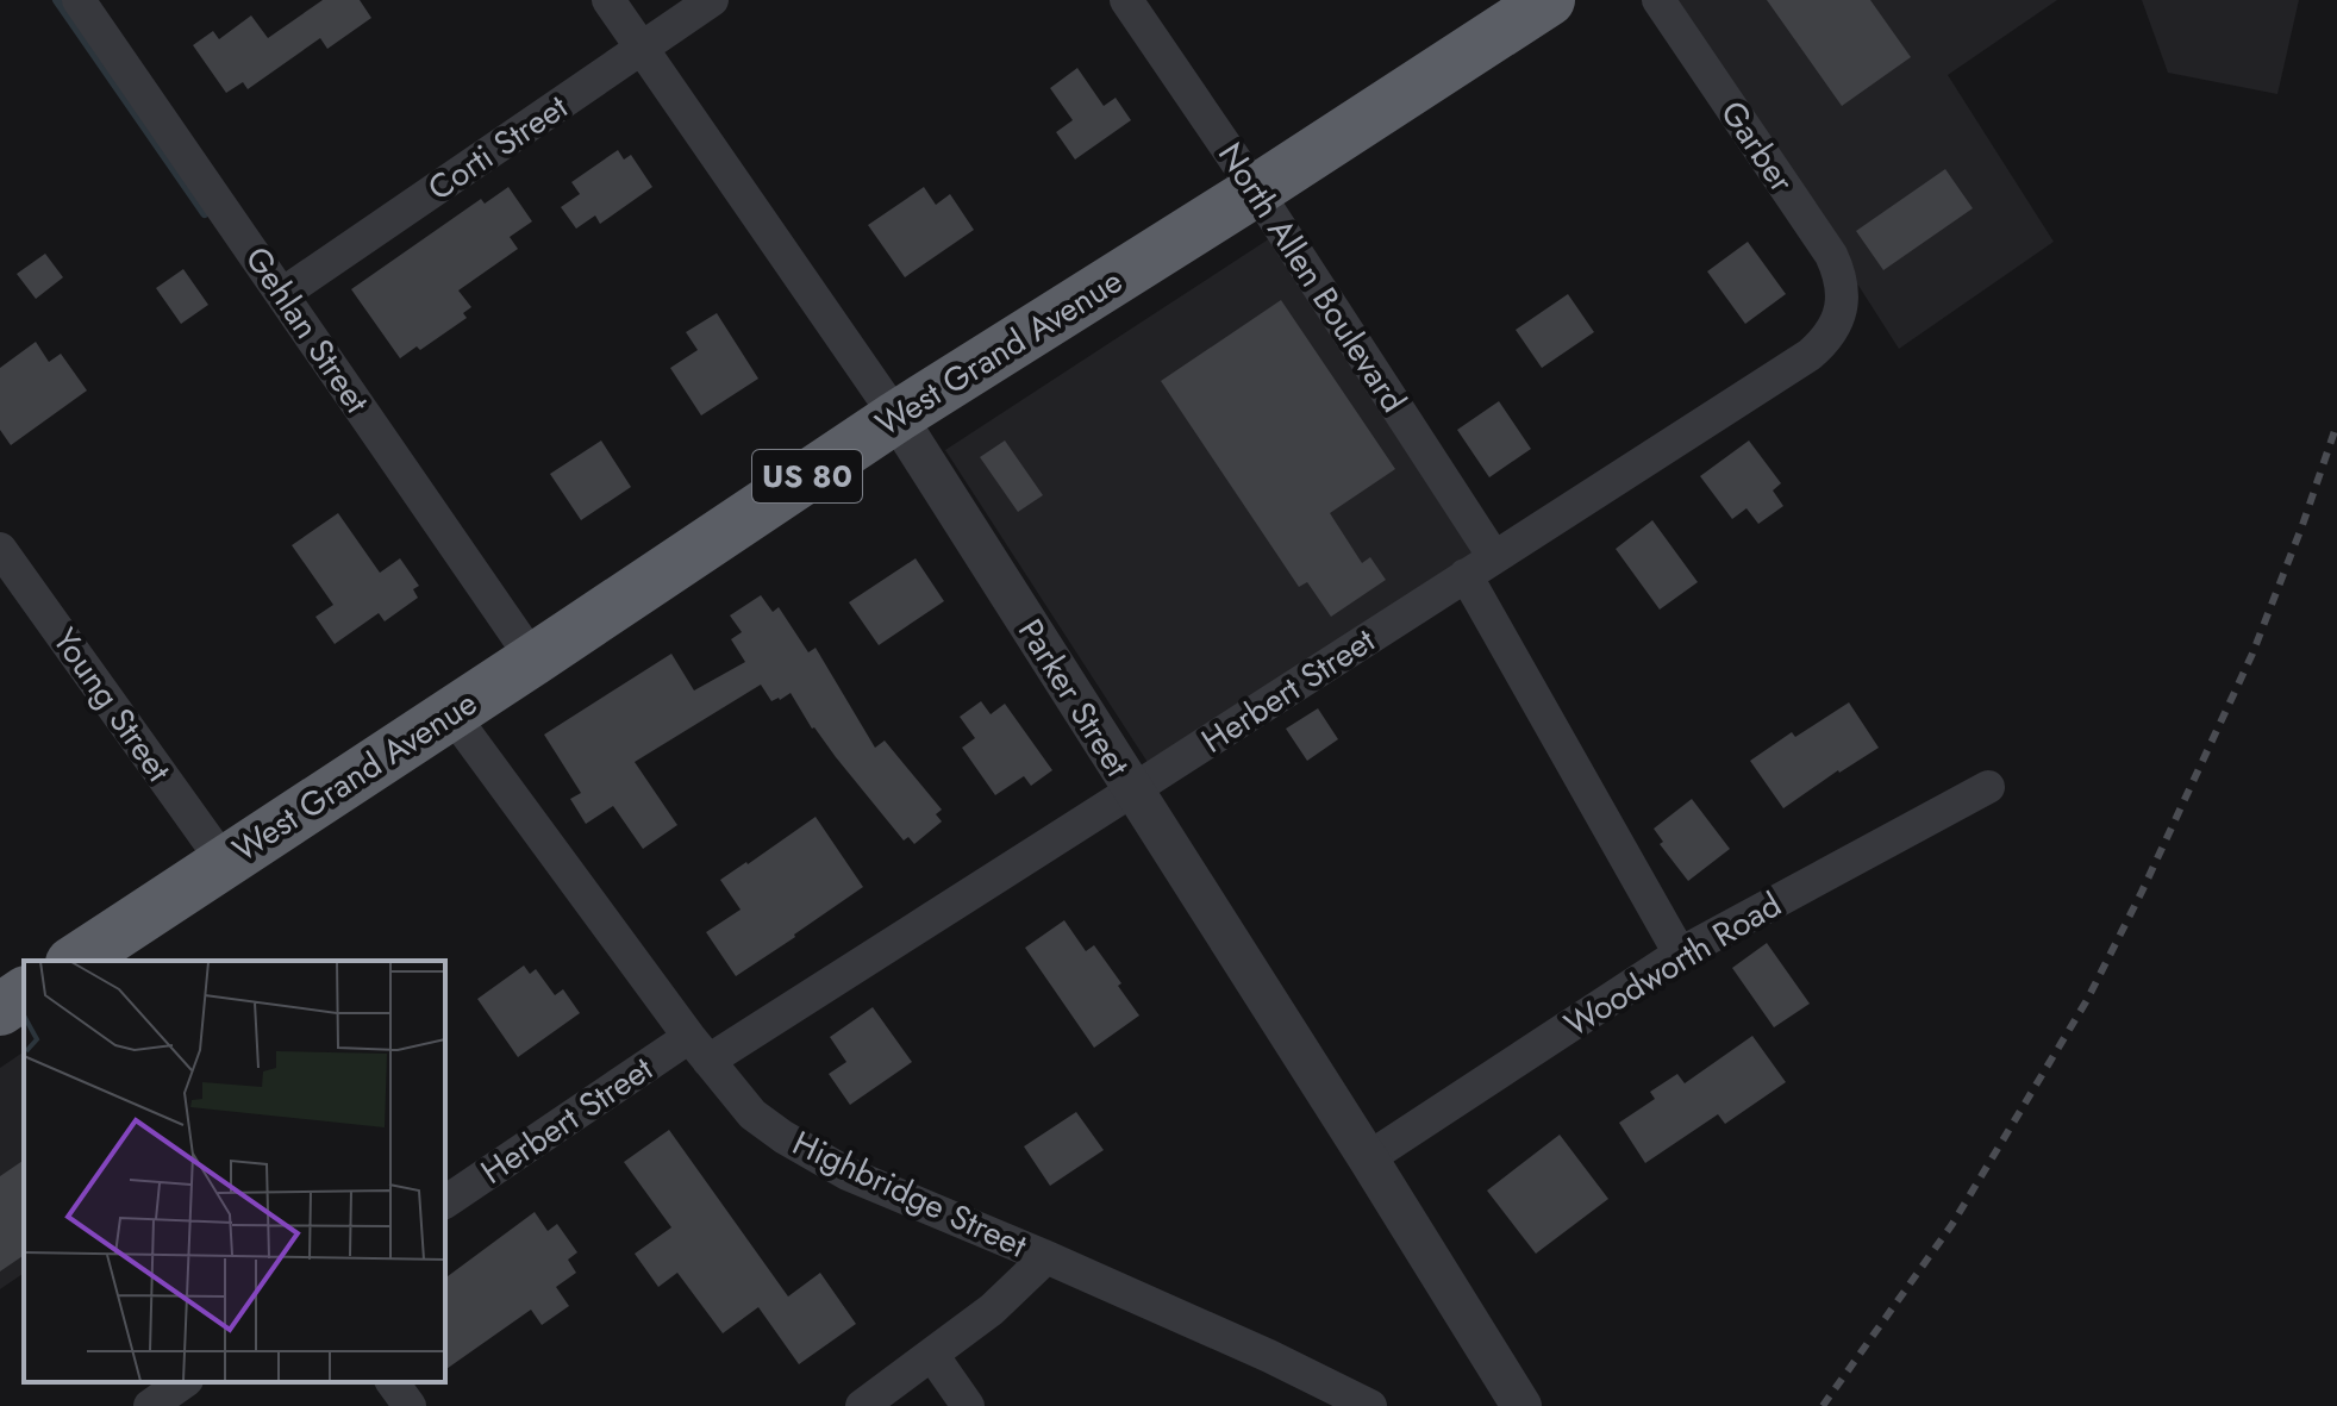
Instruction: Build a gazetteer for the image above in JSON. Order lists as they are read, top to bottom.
{
  "streets": {
    "highway": ["West Grand Avenue", "US 80"],
    "street": [
      "Garber",
      "Corti Street",
      "North Allen Boulevard",
      "Gehlan Street",
      "Herbert Street",
      "Parker Street",
      "Young Street",
      "Woodworth Road",
      "Highbridge Street"
    ]
  },
  "crossings": [
    ["Garber", "Herbert Street"],
    ["Corti Street", "Gehlan Street"],
    ["Corti Street", "Parker Street"],
    ["North Allen Boulevard", "West Grand Avenue"],
    ["North Allen Boulevard", "Herbert Street"],
    ["North Allen Boulevard", "Woodworth Road"],
    ["Gehlan Street", "West Grand Avenue"],
    ["West Grand Avenue", "Parker Street"],
    ["West Grand Avenue", "Young Street"],
    ["West Grand Avenue", "Highbridge Street"],
    ["Herbert Street", "Parker Street"],
    ["Herbert Street", "Highbridge Street"],
    ["Parker Street", "Woodworth Road"]
  ]
}
